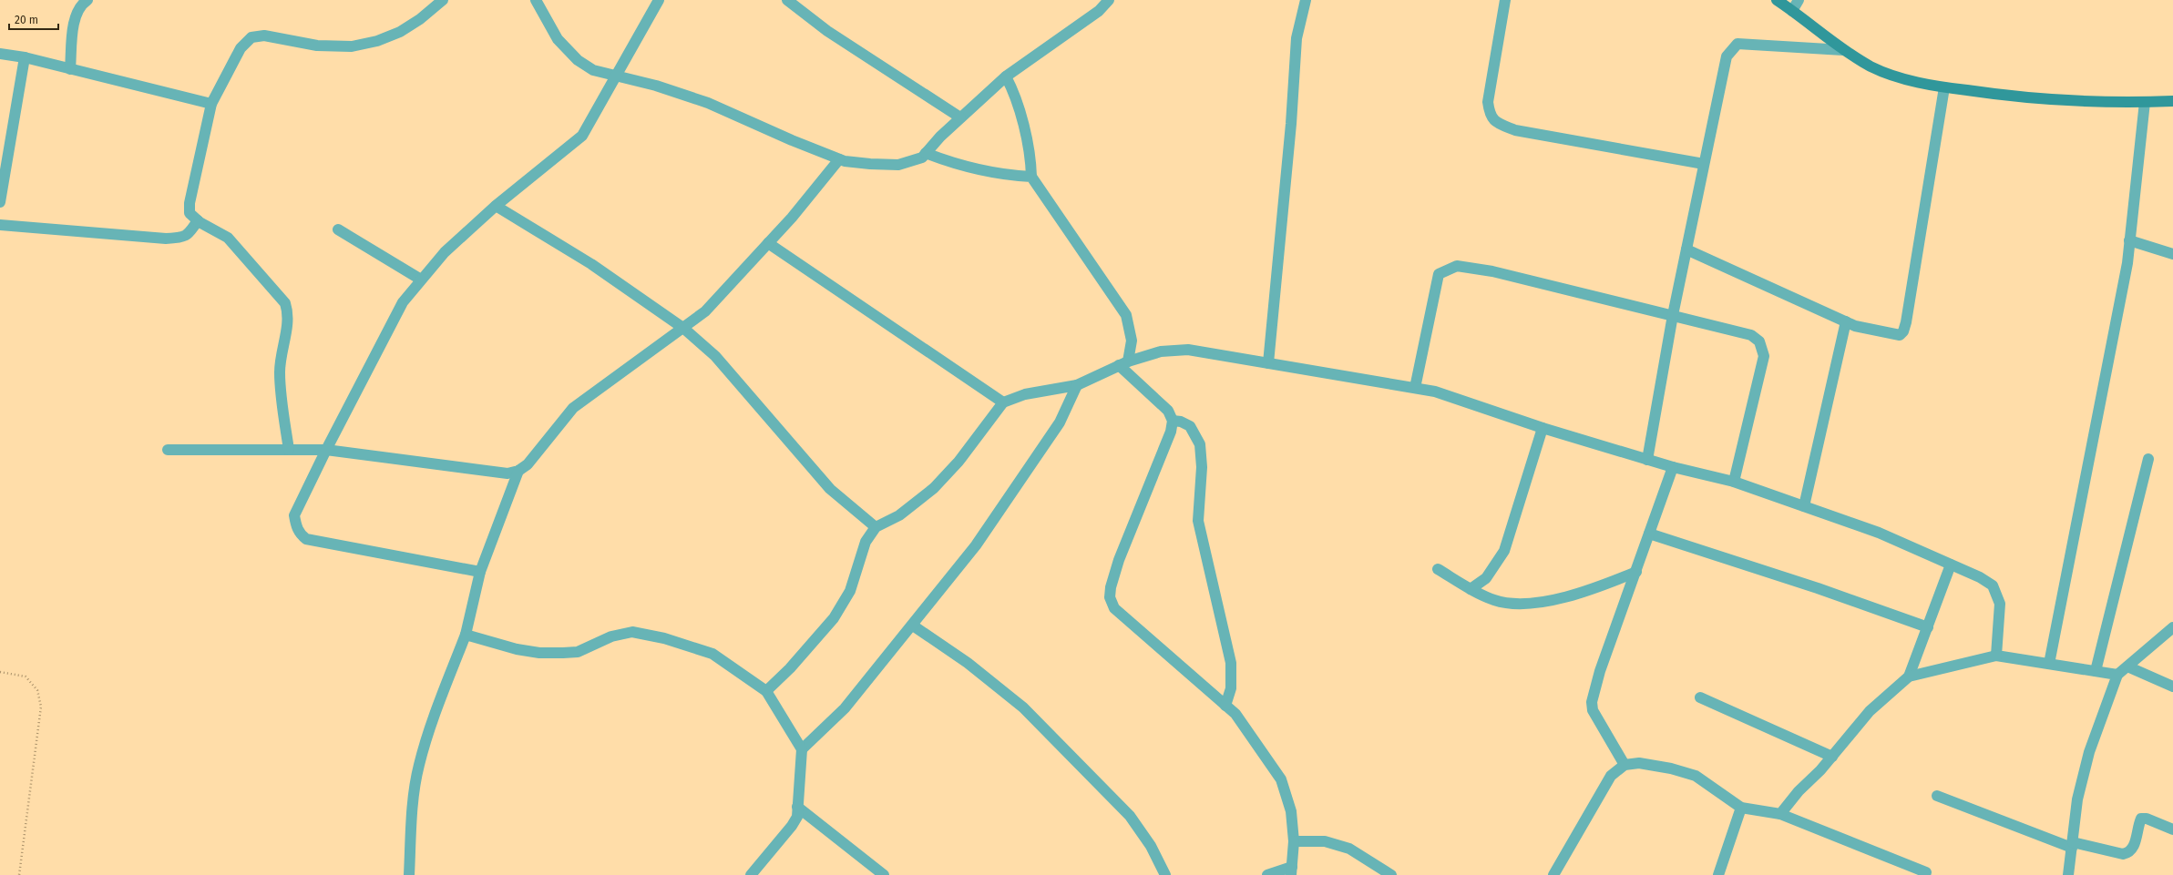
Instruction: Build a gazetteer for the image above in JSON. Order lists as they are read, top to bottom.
{
  "scale_bar": "20 m"
}
